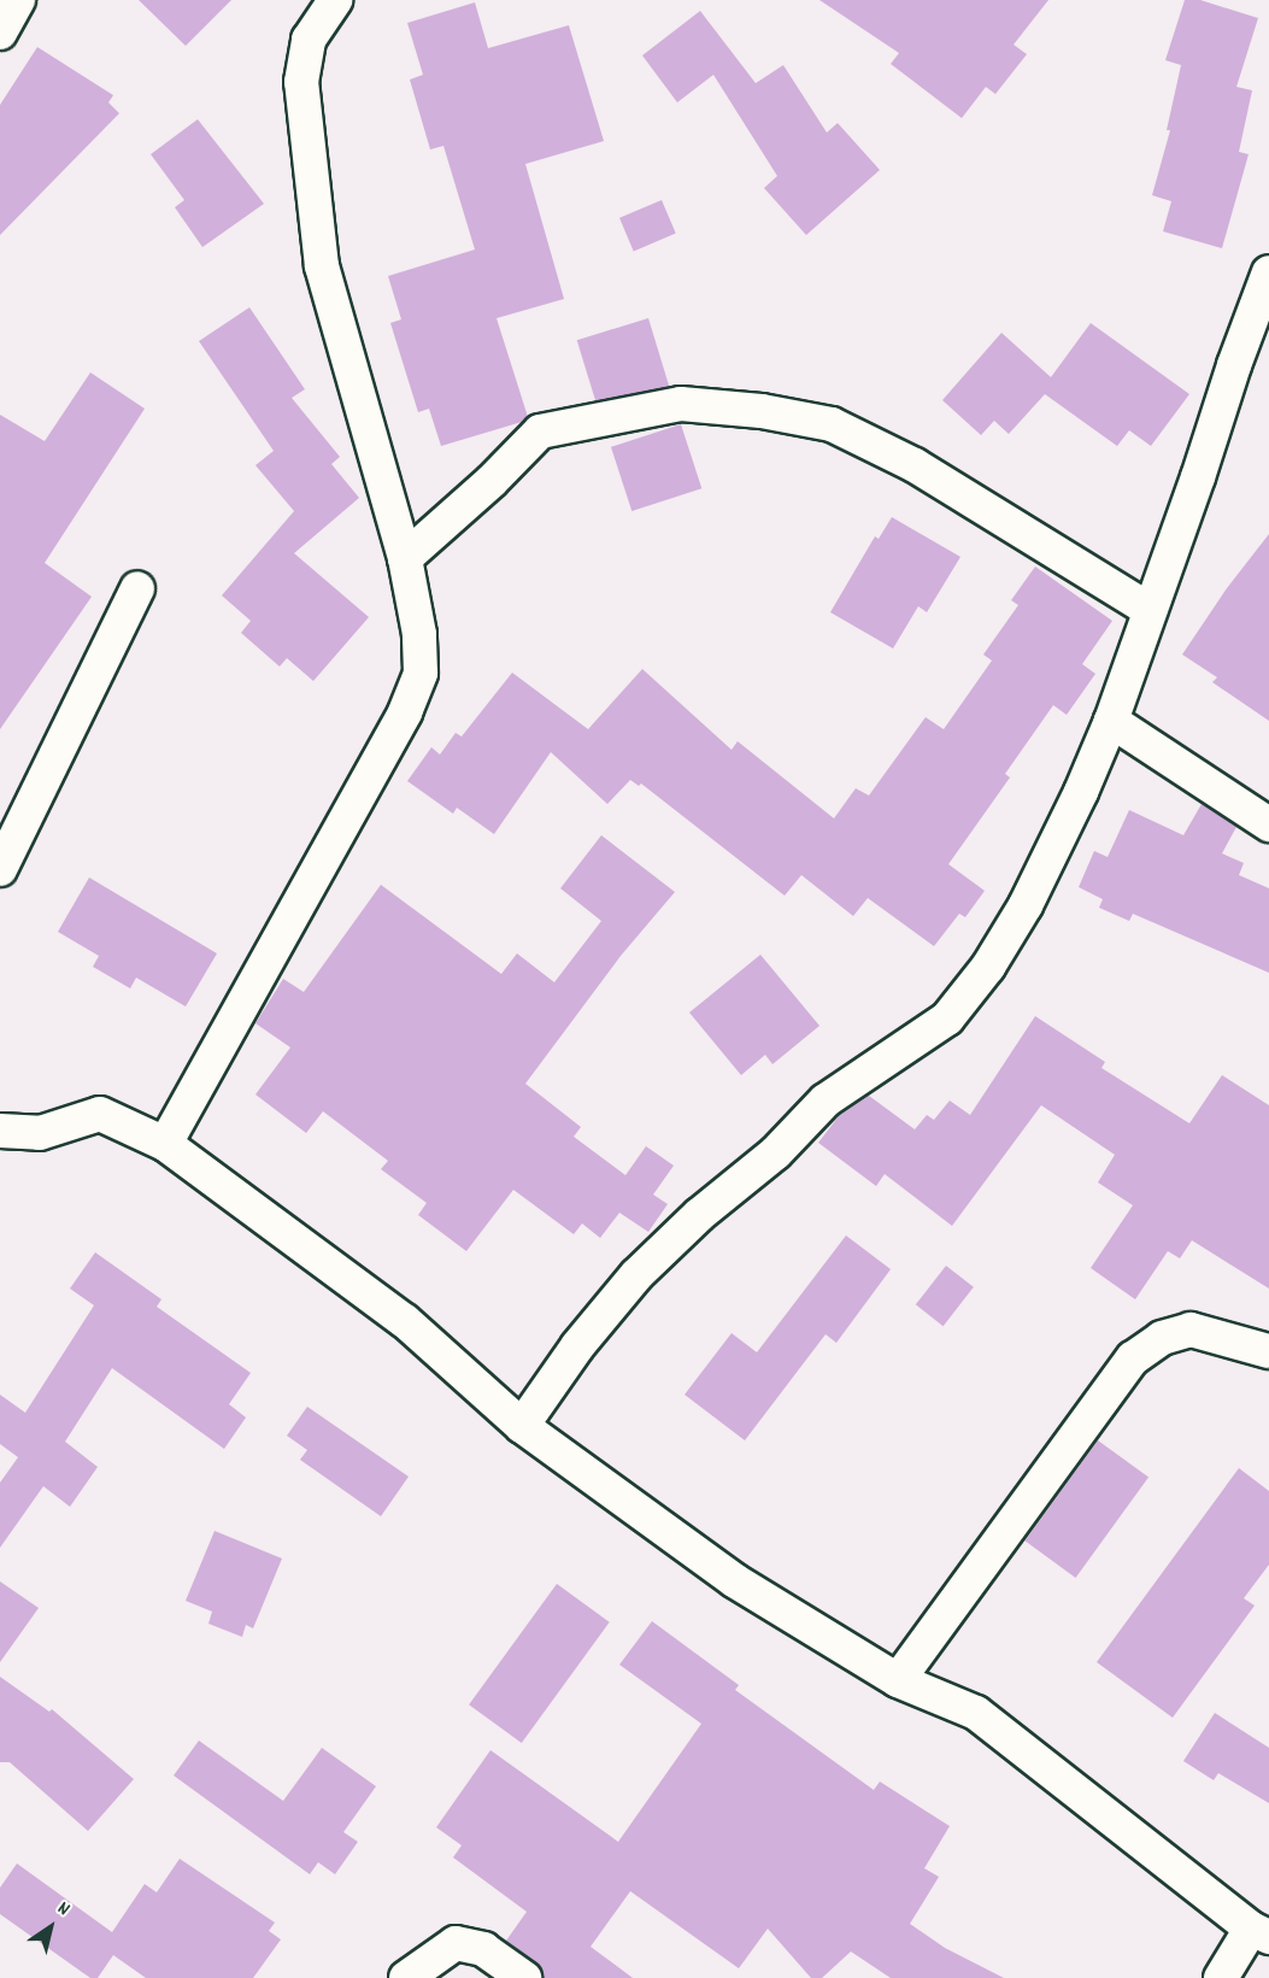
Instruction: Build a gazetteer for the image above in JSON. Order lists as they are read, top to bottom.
{
  "north": "top right"
}
